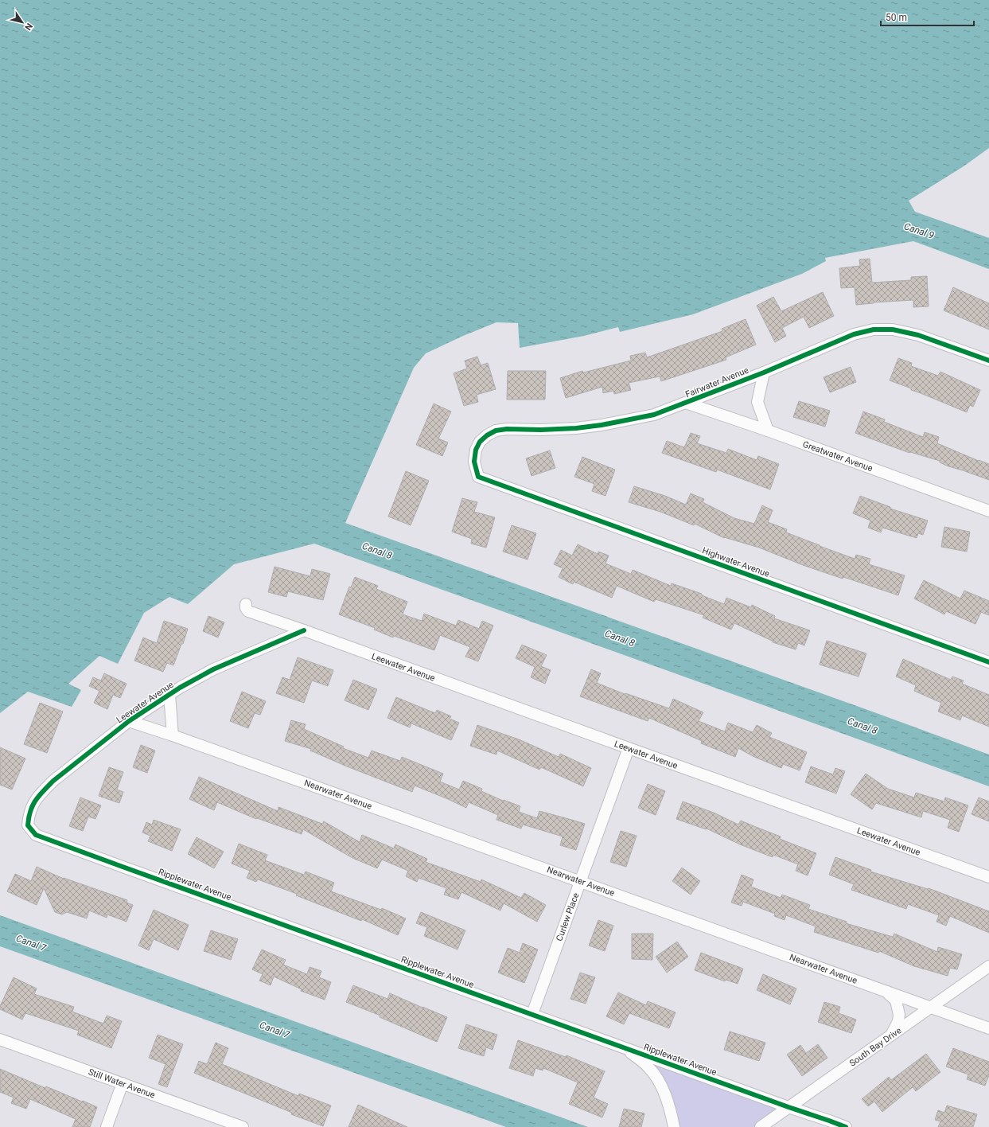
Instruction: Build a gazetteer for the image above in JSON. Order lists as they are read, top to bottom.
{
  "streets": {
    "street": [
      "Fairwater Avenue",
      "Greatwater Avenue",
      "Highwater Avenue",
      "Leewater Avenue",
      "Nearwater Avenue",
      "Ripplewater Avenue",
      "Curlew Place",
      "South Bay Drive",
      "Still Water Avenue"
    ]
  },
  "crossings": [
    ["Fairwater Avenue", "Greatwater Avenue"],
    ["Fairwater Avenue", "Highwater Avenue"],
    ["Leewater Avenue", "Nearwater Avenue"],
    ["Leewater Avenue", "Ripplewater Avenue"],
    ["Leewater Avenue", "Curlew Place"],
    ["Nearwater Avenue", "Curlew Place"],
    ["Nearwater Avenue", "South Bay Drive"],
    ["Ripplewater Avenue", "Curlew Place"],
    ["Ripplewater Avenue", "South Bay Drive"]
  ],
  "water": ["Canal 9", "Canal 8", "Canal 7"],
  "scale_bar": "50 m",
  "north": "bottom right"
}
